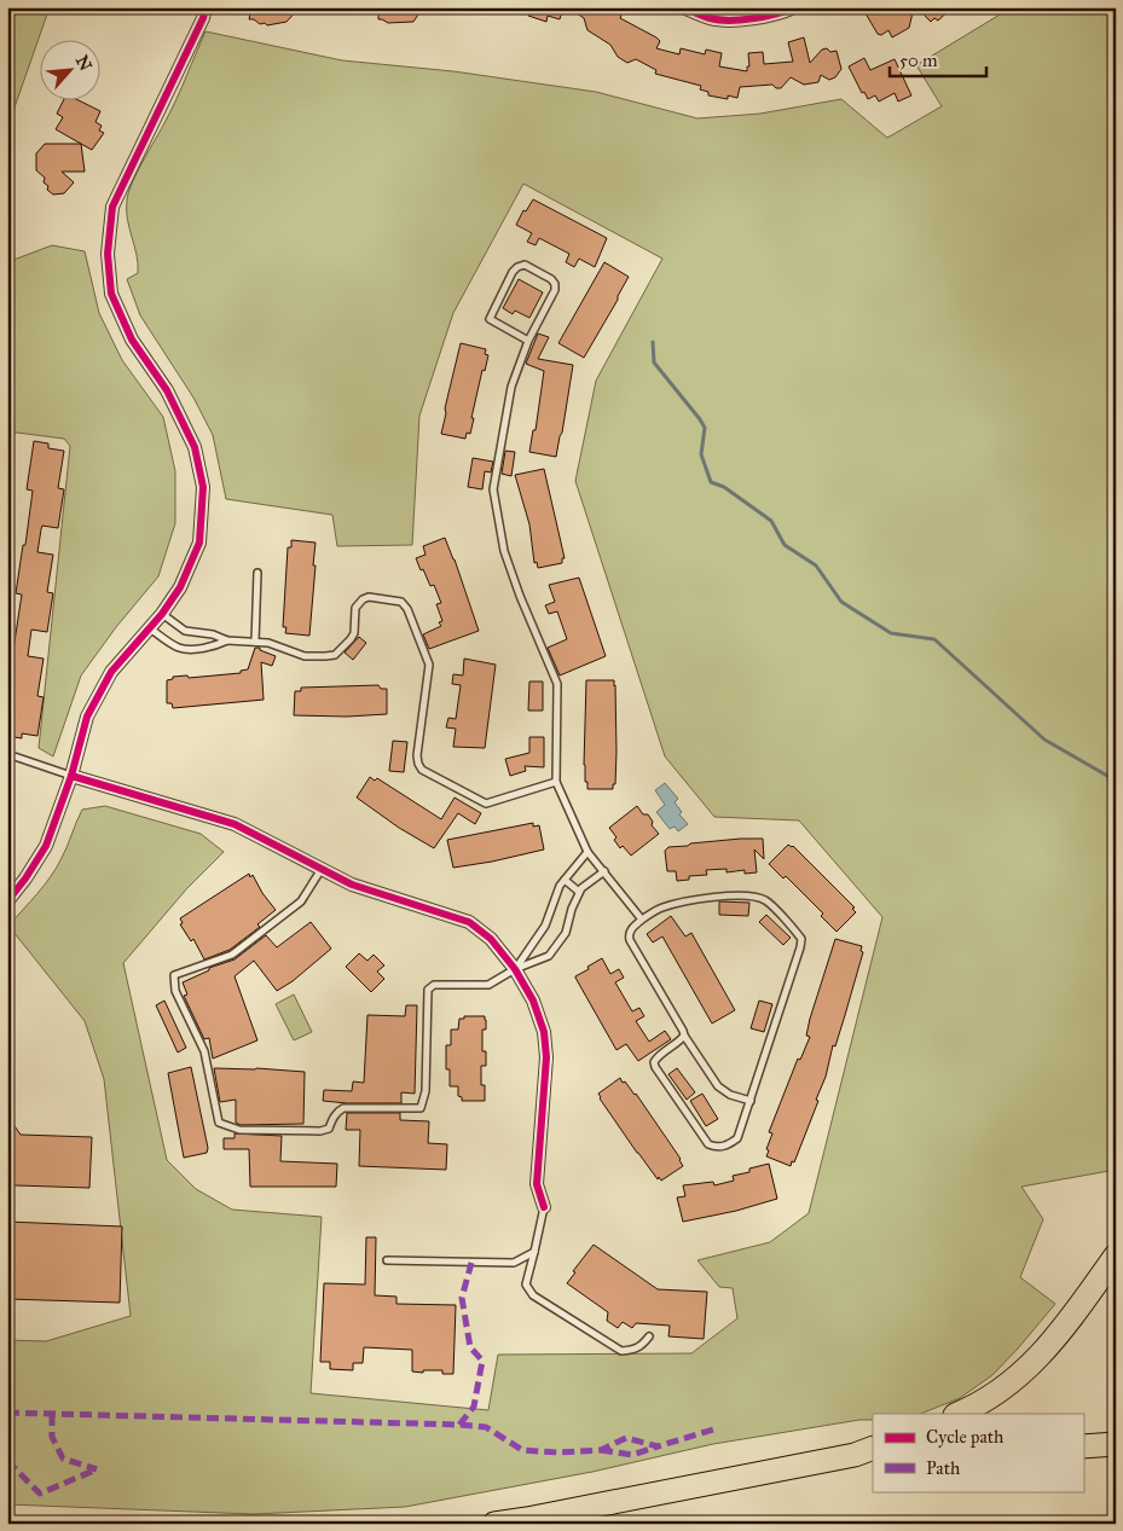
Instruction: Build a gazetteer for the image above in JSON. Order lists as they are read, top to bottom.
{
  "legend": ["Cycle path", "Path"],
  "scale_bar": "50 m",
  "north": "top right"
}
